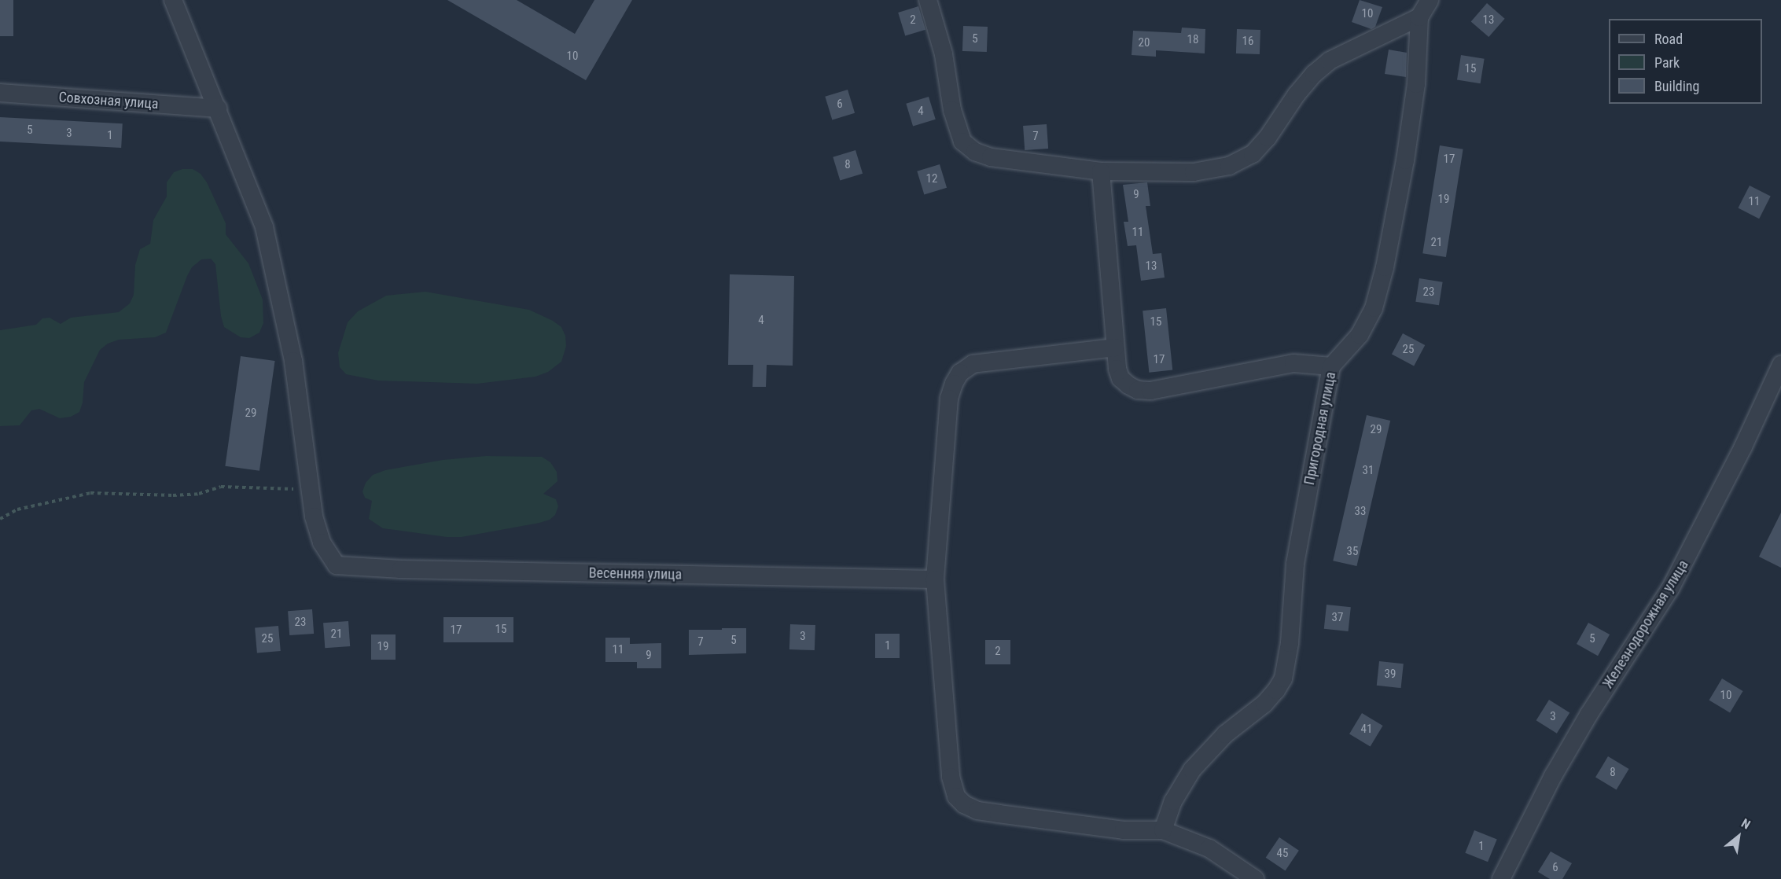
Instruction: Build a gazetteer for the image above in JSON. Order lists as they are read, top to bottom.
{
  "streets": {
    "street": [
      "Совхозная улица",
      "Пригородная улица",
      "Весенняя улица",
      "Железнодорожная улица"
    ]
  },
  "house_numbers": [
    "10",
    "2",
    "13",
    "5",
    "18",
    "16",
    "20",
    "10",
    "15",
    "6",
    "4",
    "5",
    "3",
    "1",
    "7",
    "17",
    "8",
    "12",
    "9",
    "19",
    "11",
    "11",
    "21",
    "13",
    "23",
    "4",
    "15",
    "25",
    "17",
    "29",
    "29",
    "31",
    "33",
    "35",
    "37",
    "23",
    "15",
    "17",
    "21",
    "3",
    "25",
    "5",
    "5",
    "7",
    "1",
    "19",
    "11",
    "2",
    "9",
    "39",
    "10",
    "3",
    "41",
    "8",
    "1",
    "45",
    "6"
  ],
  "legend": ["Road", "Park", "Building"],
  "north": "top right"
}
